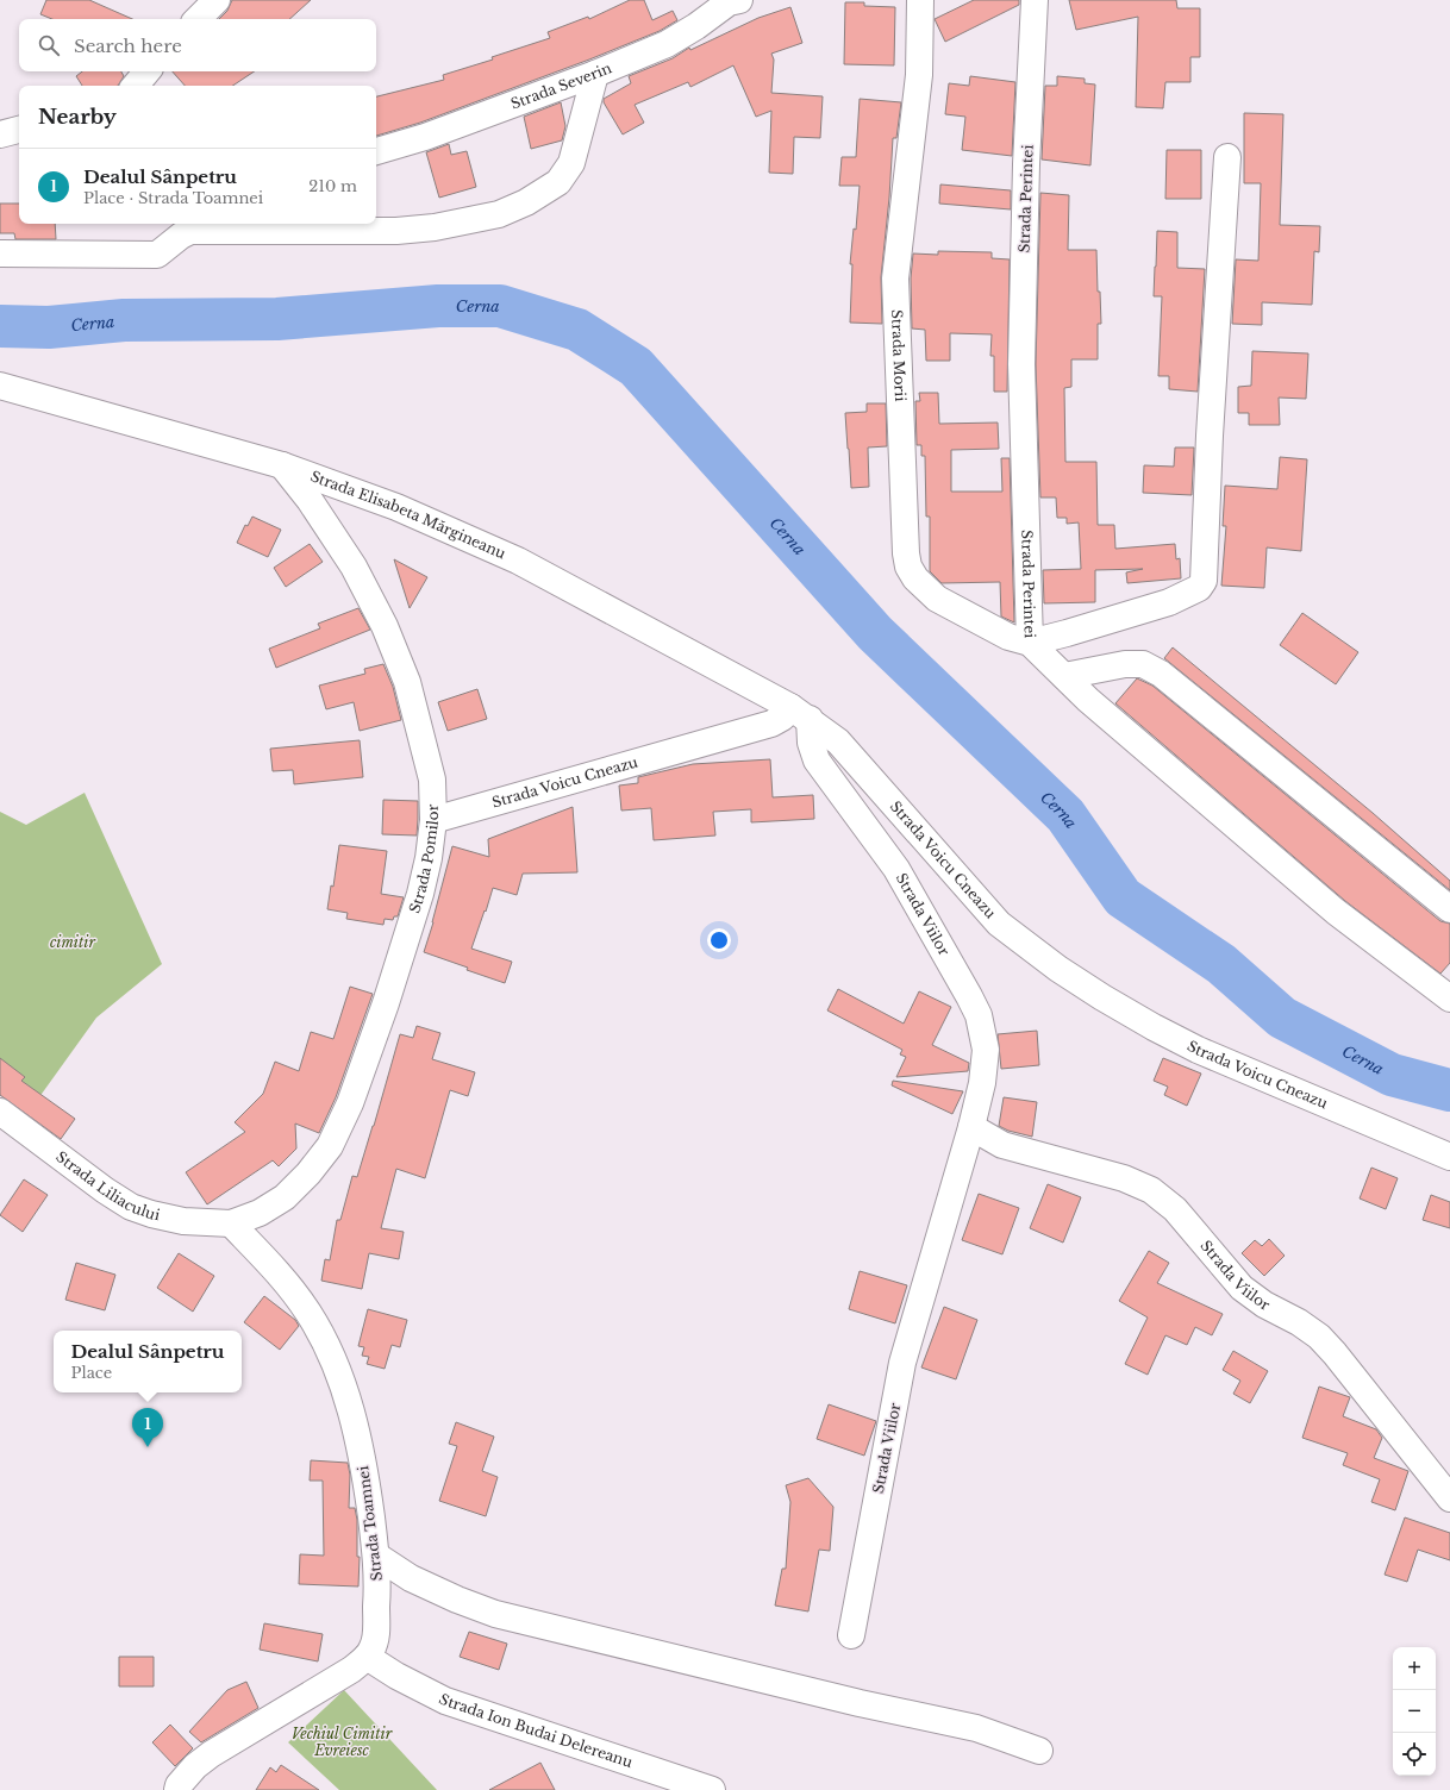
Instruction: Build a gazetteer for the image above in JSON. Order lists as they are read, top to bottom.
{
  "streets": {
    "street": [
      "Strada Severin",
      "Strada Perintei",
      "Strada Morii",
      "Strada Elisabeta Mărgineanu",
      "Strada Voicu Cneazu",
      "Strada Pomilor",
      "Strada Viilor",
      "Strada Liliacului",
      "Strada Toamnei",
      "Strada Ion Budai Delereanu"
    ]
  },
  "crossings": [
    ["Strada Perintei", "Strada Morii"],
    ["Strada Elisabeta Mărgineanu", "Strada Voicu Cneazu"],
    ["Strada Elisabeta Mărgineanu", "Strada Pomilor"],
    ["Strada Elisabeta Mărgineanu", "Strada Viilor"],
    ["Strada Voicu Cneazu", "Strada Pomilor"],
    ["Strada Voicu Cneazu", "Strada Viilor"],
    ["Strada Pomilor", "Strada Liliacului"],
    ["Strada Pomilor", "Strada Toamnei"],
    ["Strada Liliacului", "Strada Toamnei"],
    ["Strada Toamnei", "Strada Ion Budai Delereanu"]
  ],
  "water": ["Cerna"],
  "parks": ["cimitir", "Vechiul Cimitir Evreiesc"],
  "page": {
    "search": "Search here",
    "heading": "Nearby",
    "list": [
      {
        "mark": "1",
        "name": "Dealul Sânpetru",
        "note": "Place · Strada Toamnei",
        "value": "210 m"
      }
    ],
    "popup": ["Dealul Sânpetru", "Place"],
    "pins": "1",
    "map_buttons": ["+", "−"]
  }
}
